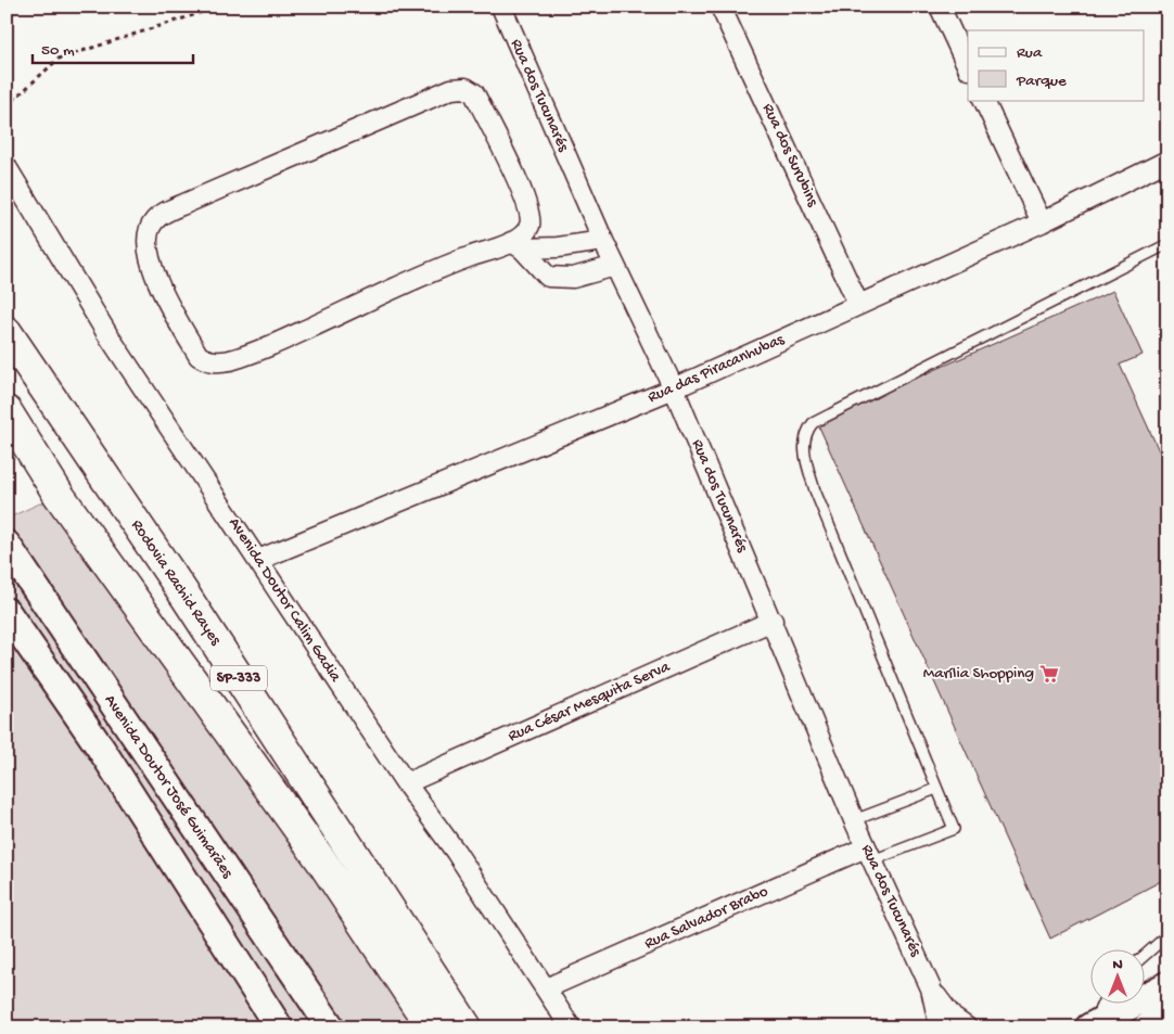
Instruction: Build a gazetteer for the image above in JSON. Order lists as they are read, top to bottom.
{
  "streets": {
    "highway": ["Rodovia Rachid Rayes", "SP-333"],
    "main road": ["Avenida Doutor José Guimarães"],
    "street": [
      "Rua dos Tucunarés",
      "Rua dos Surubins",
      "Rua das Piracanhubas",
      "Avenida Doutor Calim Gadia",
      "Rua César Mesquita Serva",
      "Rua Salvador Brabo"
    ]
  },
  "crossings": [
    ["Rua dos Tucunarés", "Rua das Piracanhubas"],
    ["Rua dos Tucunarés", "Rua César Mesquita Serva"],
    ["Rua dos Tucunarés", "Rua Salvador Brabo"],
    ["Rua dos Surubins", "Rua das Piracanhubas"],
    ["Rua das Piracanhubas", "Avenida Doutor Calim Gadia"],
    ["Avenida Doutor Calim Gadia", "Rua César Mesquita Serva"],
    ["Avenida Doutor Calim Gadia", "Rua Salvador Brabo"]
  ],
  "places": {
    "supermarket": ["Marília Shopping"]
  },
  "legend": ["Rua", "Parque"],
  "scale_bar": "50 m",
  "north": "top"
}
